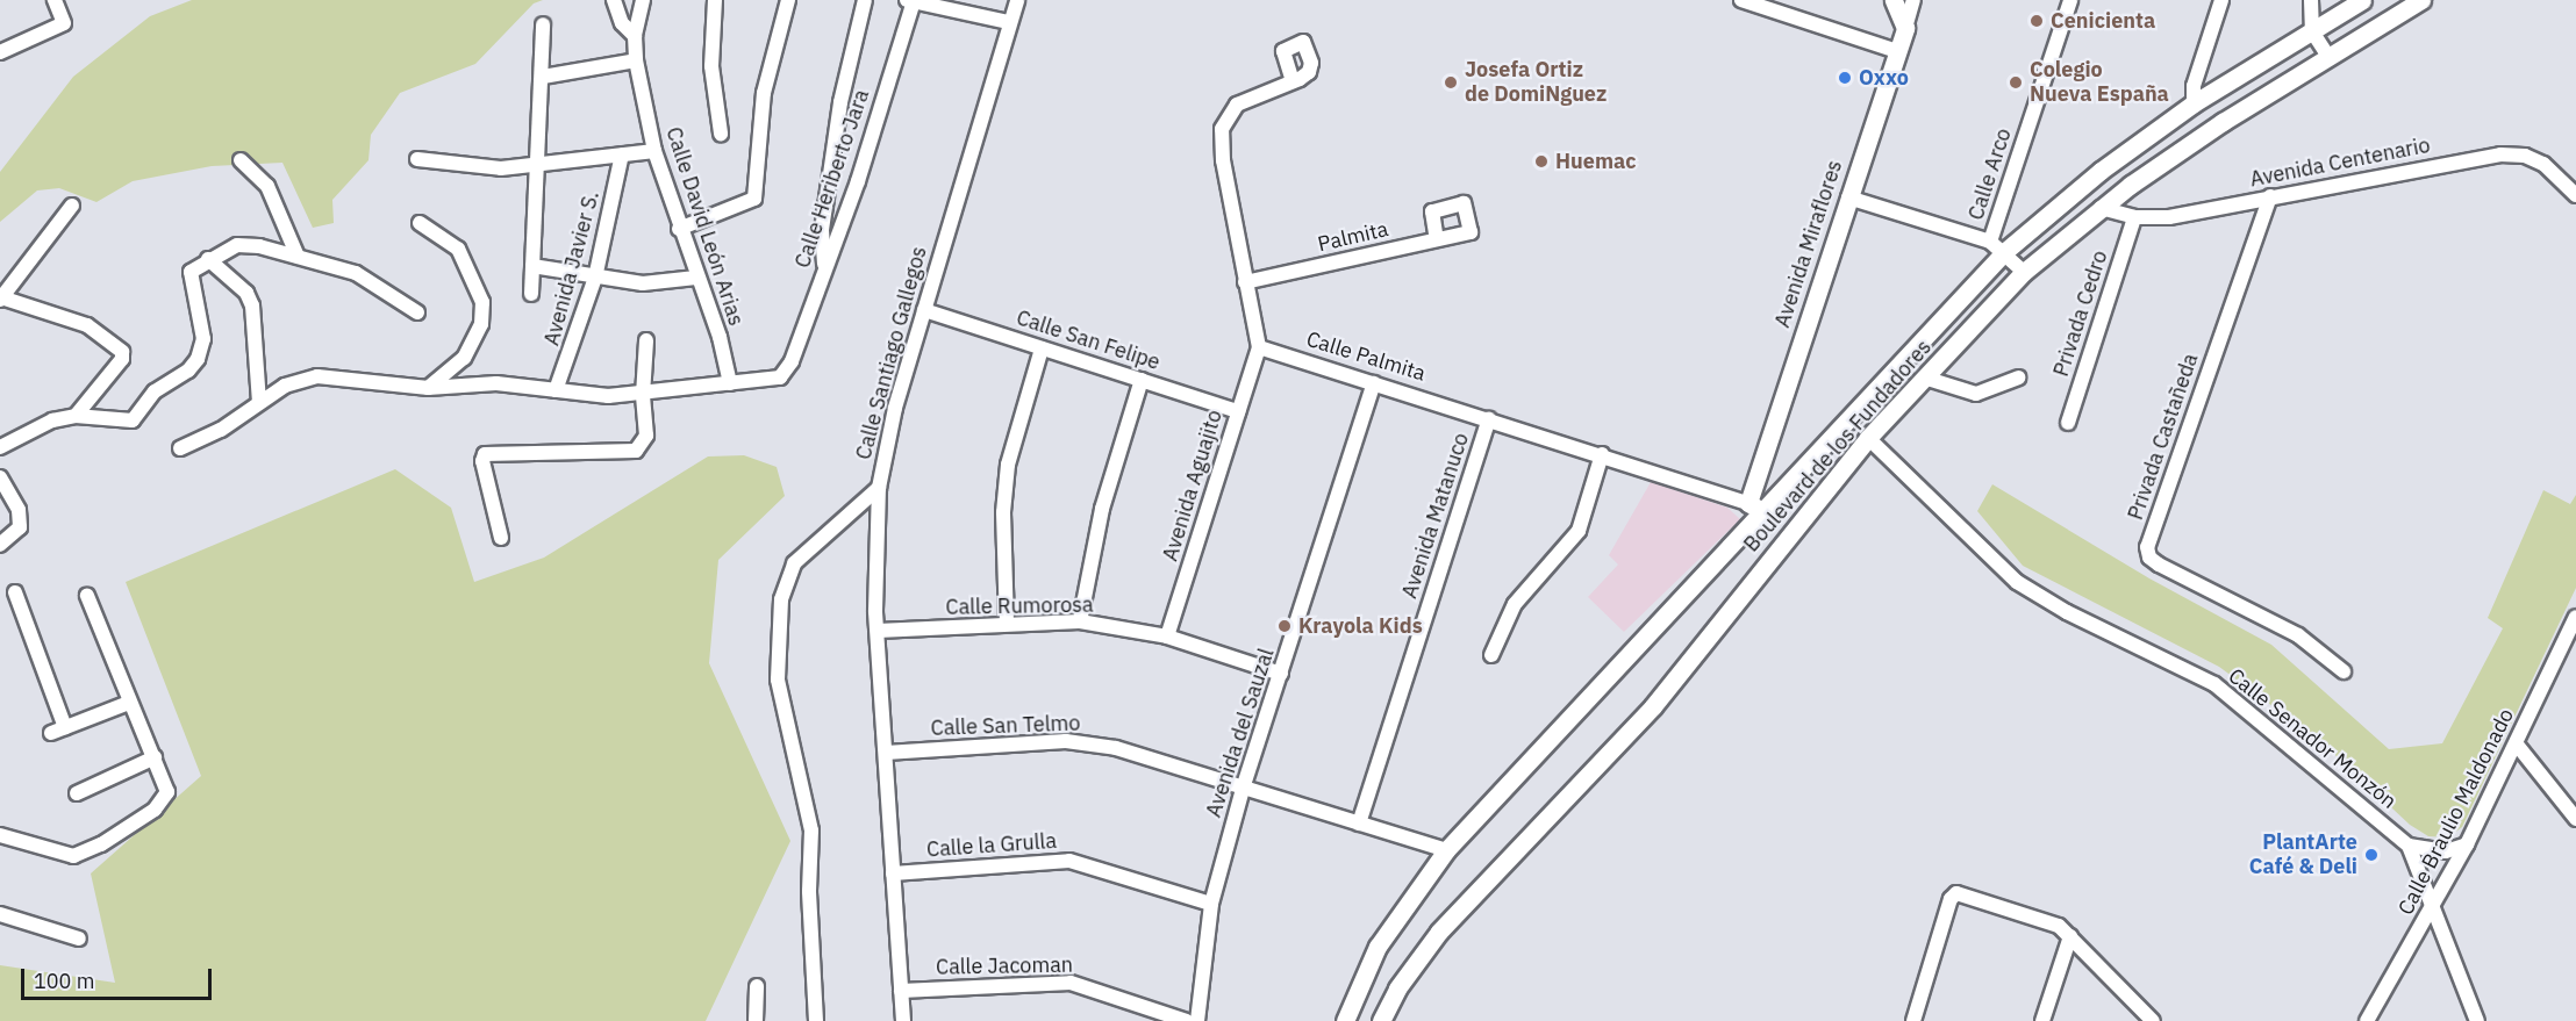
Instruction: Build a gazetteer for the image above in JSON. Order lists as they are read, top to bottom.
{
  "streets": {
    "main road": ["Avenida Miraflores", "Boulevard de los Fundadores"],
    "street": [
      "Avenida Centenario",
      "Calle Arco",
      "Calle Heriberto Jara",
      "Calle David León Arias",
      "Palmita",
      "Avenida Javier S.",
      "Privada Cedro",
      "Calle San Felipe",
      "Calle Santiago Gallegos",
      "Calle Palmita",
      "Privada Castañeda",
      "Avenida Aguajito",
      "Avenida Matanuco",
      "Calle Rumorosa",
      "Calle San Telmo",
      "Avenida del Sauzal",
      "Calle Senador Monzón",
      "Calle Braulio Maldonado",
      "Calle la Grulla",
      "Calle Jacoman"
    ]
  },
  "crossings": [
    ["Avenida Centenario", "Privada Cedro"],
    ["Avenida Centenario", "Privada Castañeda"],
    ["Avenida Centenario", "Boulevard de los Fundadores"],
    ["Calle Arco", "Boulevard de los Fundadores"],
    ["Calle Heriberto Jara", "Calle David León Arias"],
    ["Avenida Miraflores", "Calle Palmita"],
    ["Avenida Miraflores", "Boulevard de los Fundadores"],
    ["Calle San Felipe", "Calle Santiago Gallegos"],
    ["Calle San Felipe", "Avenida Aguajito"],
    ["Calle Santiago Gallegos", "Calle Rumorosa"],
    ["Calle Santiago Gallegos", "Calle San Telmo"],
    ["Calle Santiago Gallegos", "Calle la Grulla"],
    ["Calle Santiago Gallegos", "Calle Jacoman"],
    ["Calle Palmita", "Boulevard de los Fundadores"],
    ["Calle Palmita", "Avenida Aguajito"],
    ["Calle Palmita", "Avenida Matanuco"],
    ["Calle Palmita", "Avenida del Sauzal"],
    ["Boulevard de los Fundadores", "Calle San Telmo"],
    ["Boulevard de los Fundadores", "Calle Senador Monzón"],
    ["Avenida Aguajito", "Calle Rumorosa"],
    ["Avenida Matanuco", "Calle San Telmo"],
    ["Calle Rumorosa", "Avenida del Sauzal"],
    ["Calle San Telmo", "Avenida del Sauzal"],
    ["Avenida del Sauzal", "Calle la Grulla"]
  ],
  "places": [
    "Cenicienta",
    "Oxxo",
    "Josefa Ortiz de DomiNguez",
    "Colegio Nueva España",
    "Huemac",
    "Krayola Kids",
    "PlantArte Café & Deli"
  ],
  "scale_bar": "100 m"
}
